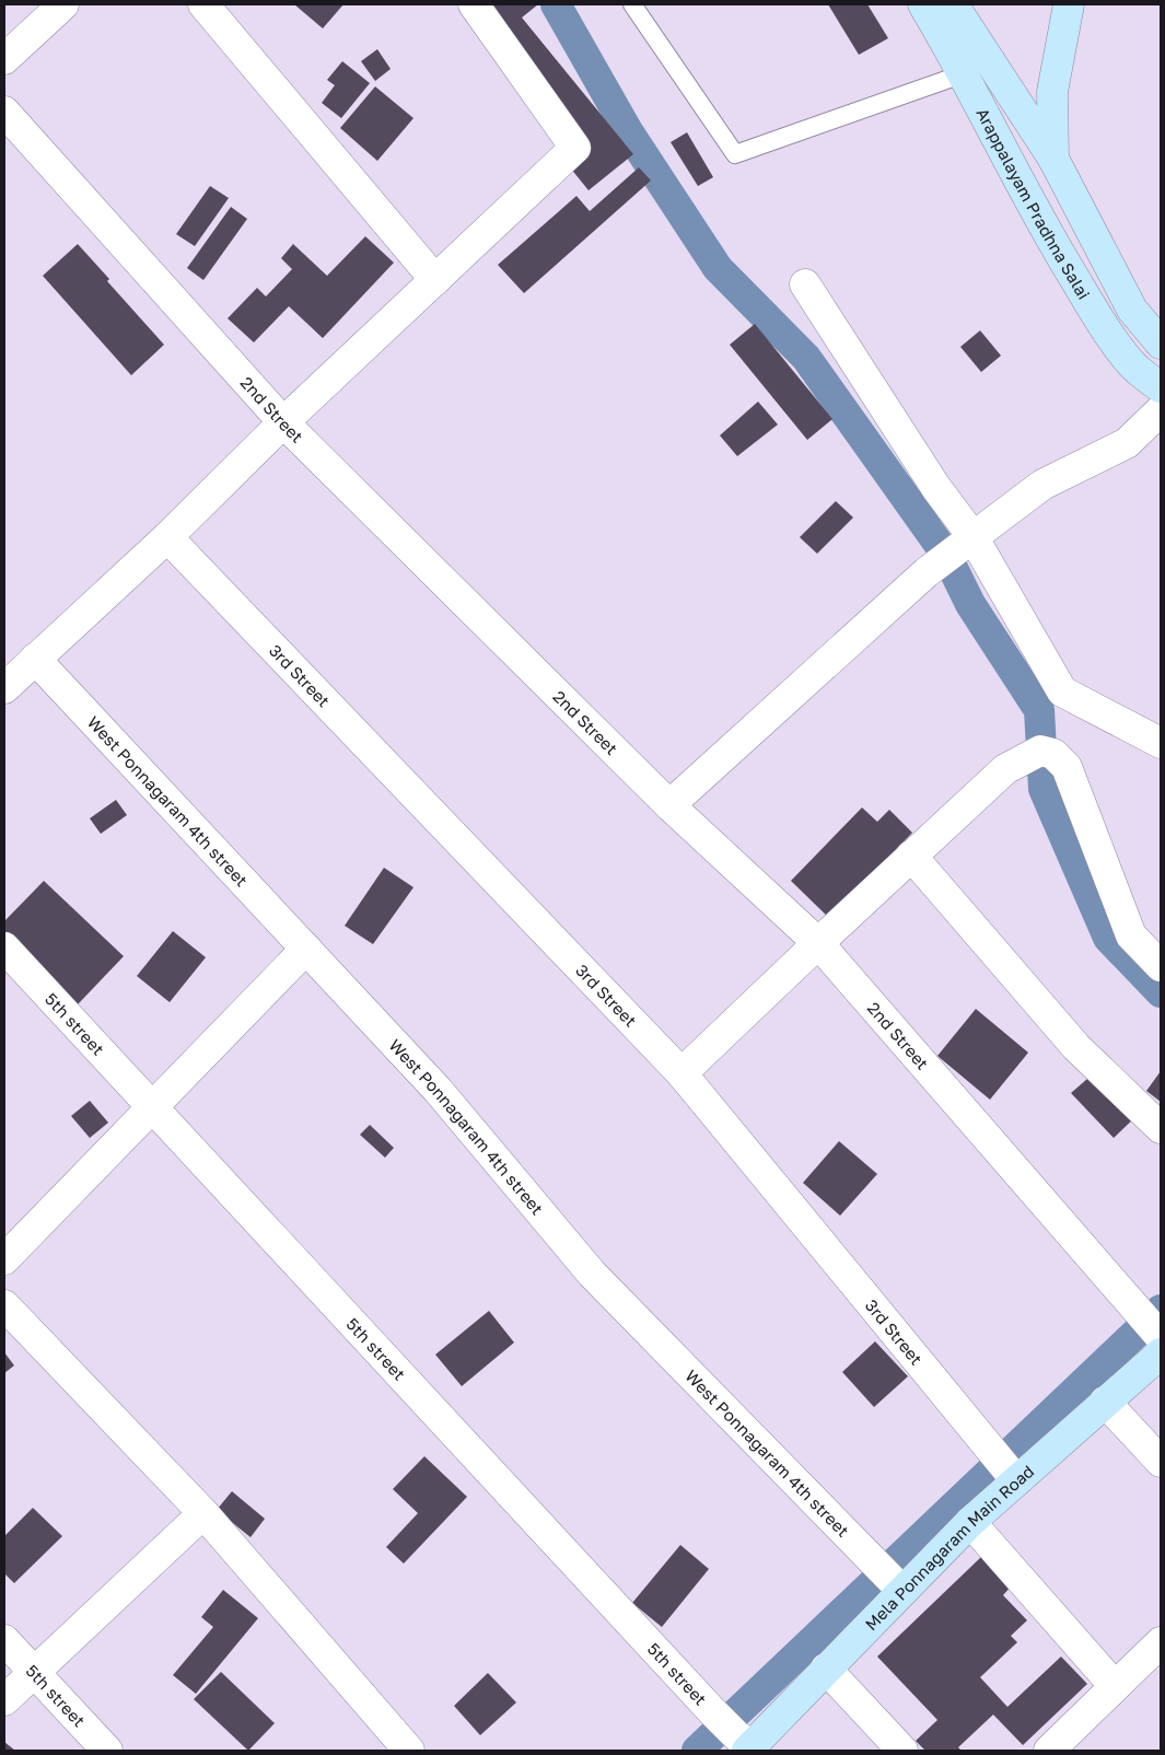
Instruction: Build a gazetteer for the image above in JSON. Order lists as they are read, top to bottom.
{
  "streets": {
    "main road": ["Arappalayam Pradhna Salai", "Mela Ponnagaram Main Road"],
    "street": [
      "2nd Street",
      "3rd Street",
      "West Ponnagaram 4th street",
      "5th street"
    ]
  },
  "crossings": [
    ["3rd Street", "Mela Ponnagaram Main Road"],
    ["West Ponnagaram 4th street", "Mela Ponnagaram Main Road"],
    ["5th street", "Mela Ponnagaram Main Road"]
  ]
}
